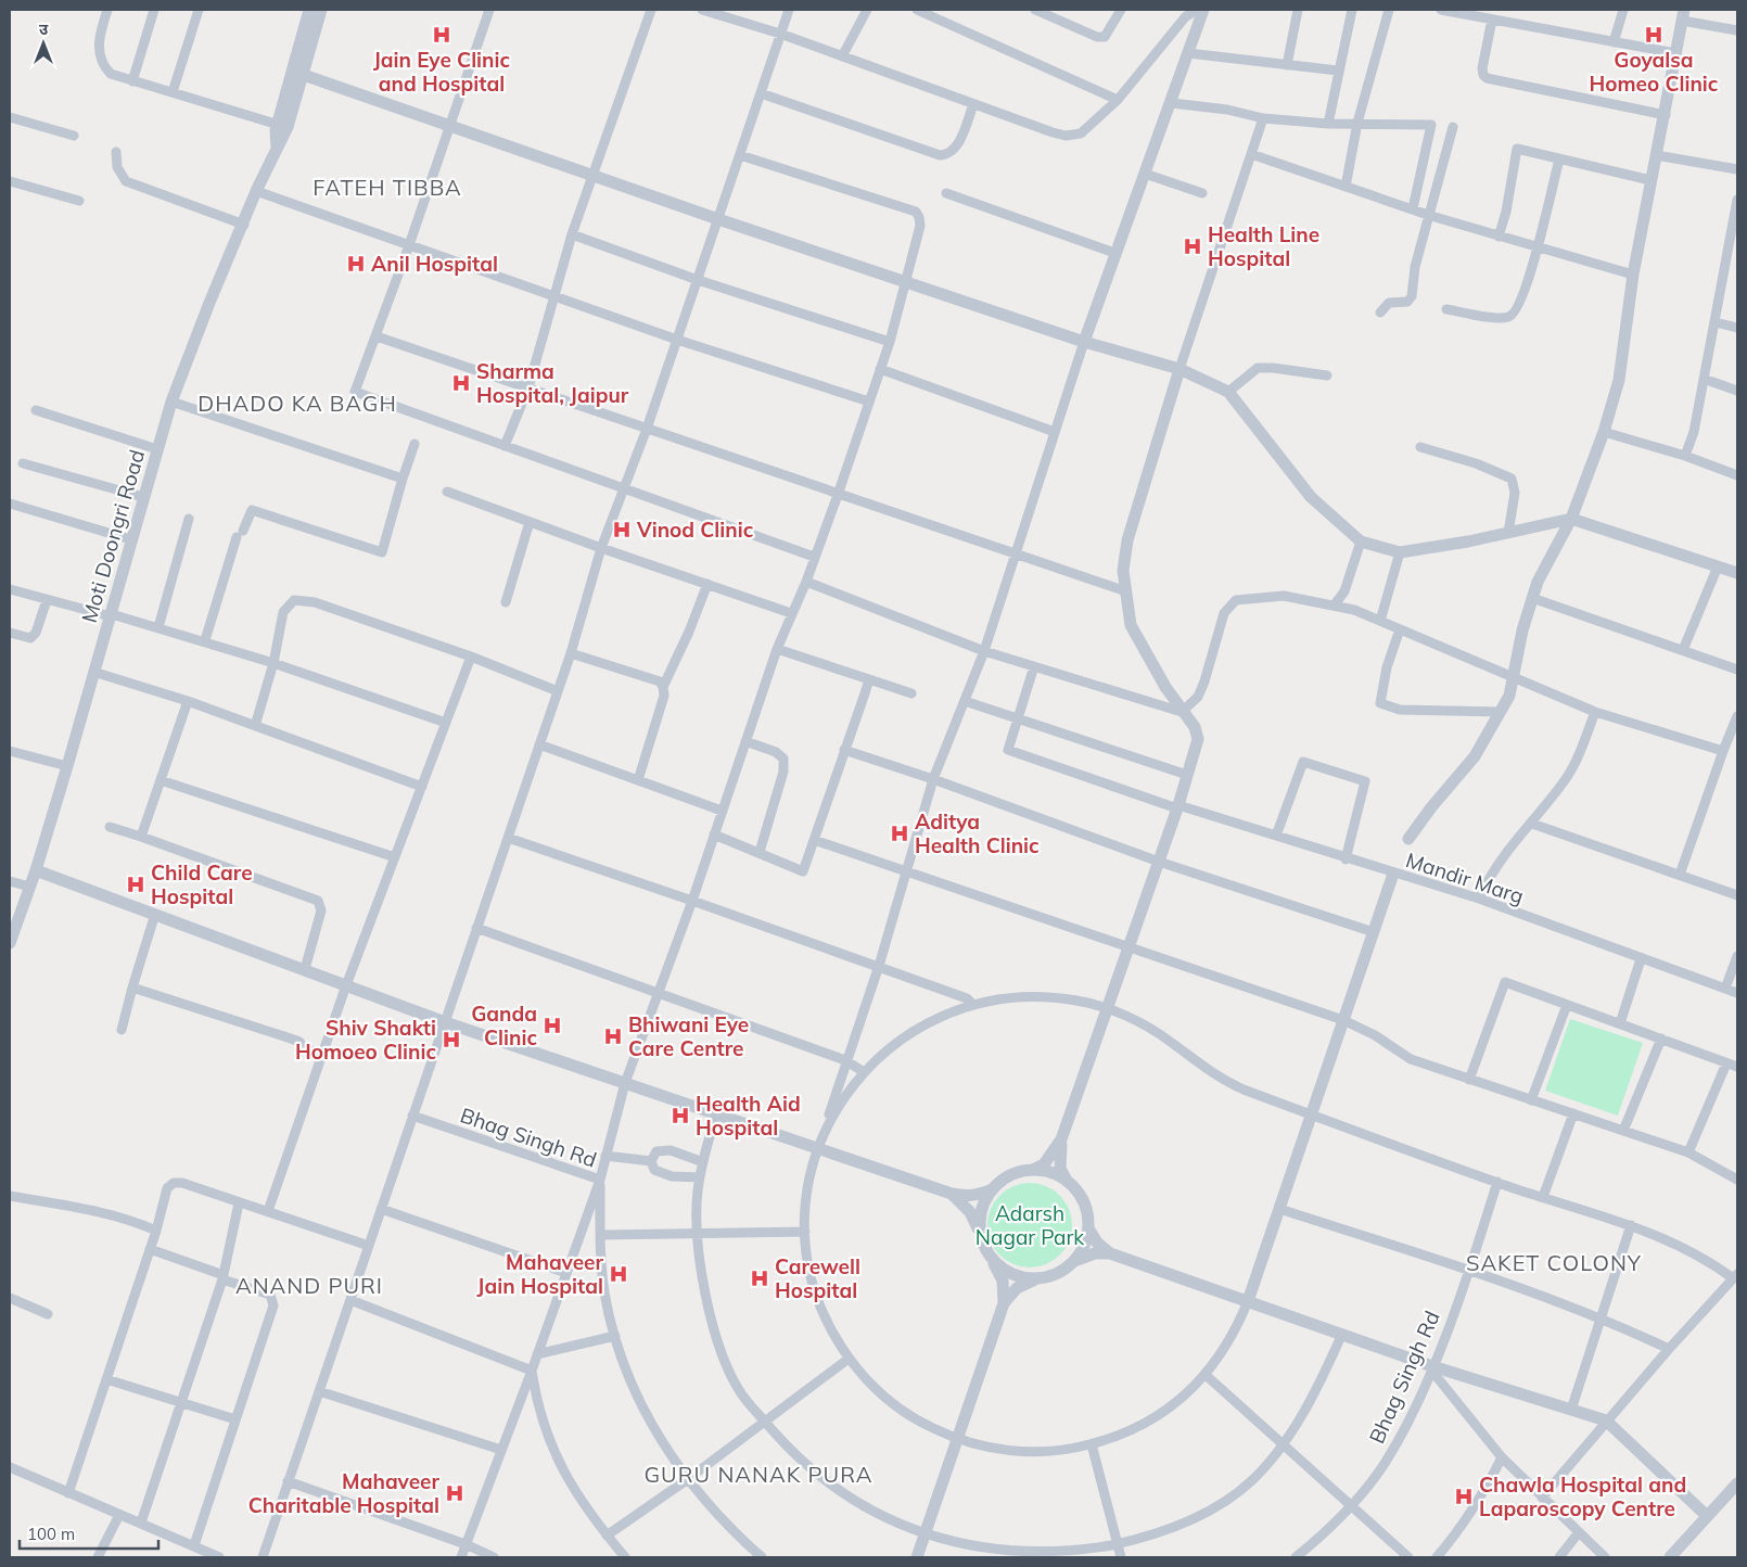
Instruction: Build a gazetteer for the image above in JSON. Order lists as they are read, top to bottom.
{
  "streets": {
    "street": ["Moti Doongri Road", "Mandir Marg", "Bhag Singh Rd"]
  },
  "districts": [
    "FATEH TIBBA",
    "DHADO KA BAGH",
    "SAKET COLONY",
    "ANAND PURI",
    "GURU NANAK PURA"
  ],
  "parks": ["Adarsh Nagar Park"],
  "places": {
    "hospital": [
      "Jain Eye Clinic and Hospital",
      "Goyalsa Homeo Clinic",
      "Health Line Hospital",
      "Anil Hospital",
      "Sharma Hospital, Jaipur",
      "Vinod Clinic",
      "Aditya Health Clinic",
      "Child Care Hospital",
      "Ganda Clinic",
      "Bhiwani Eye Care Centre",
      "Shiv Shakti Homoeo Clinic",
      "Health Aid Hospital",
      "Mahaveer Jain Hospital",
      "Carewell Hospital",
      "Mahaveer Charitable Hospital",
      "Chawla Hospital and Laparoscopy Centre"
    ]
  },
  "scale_bar": "100 m",
  "north": "top"
}
